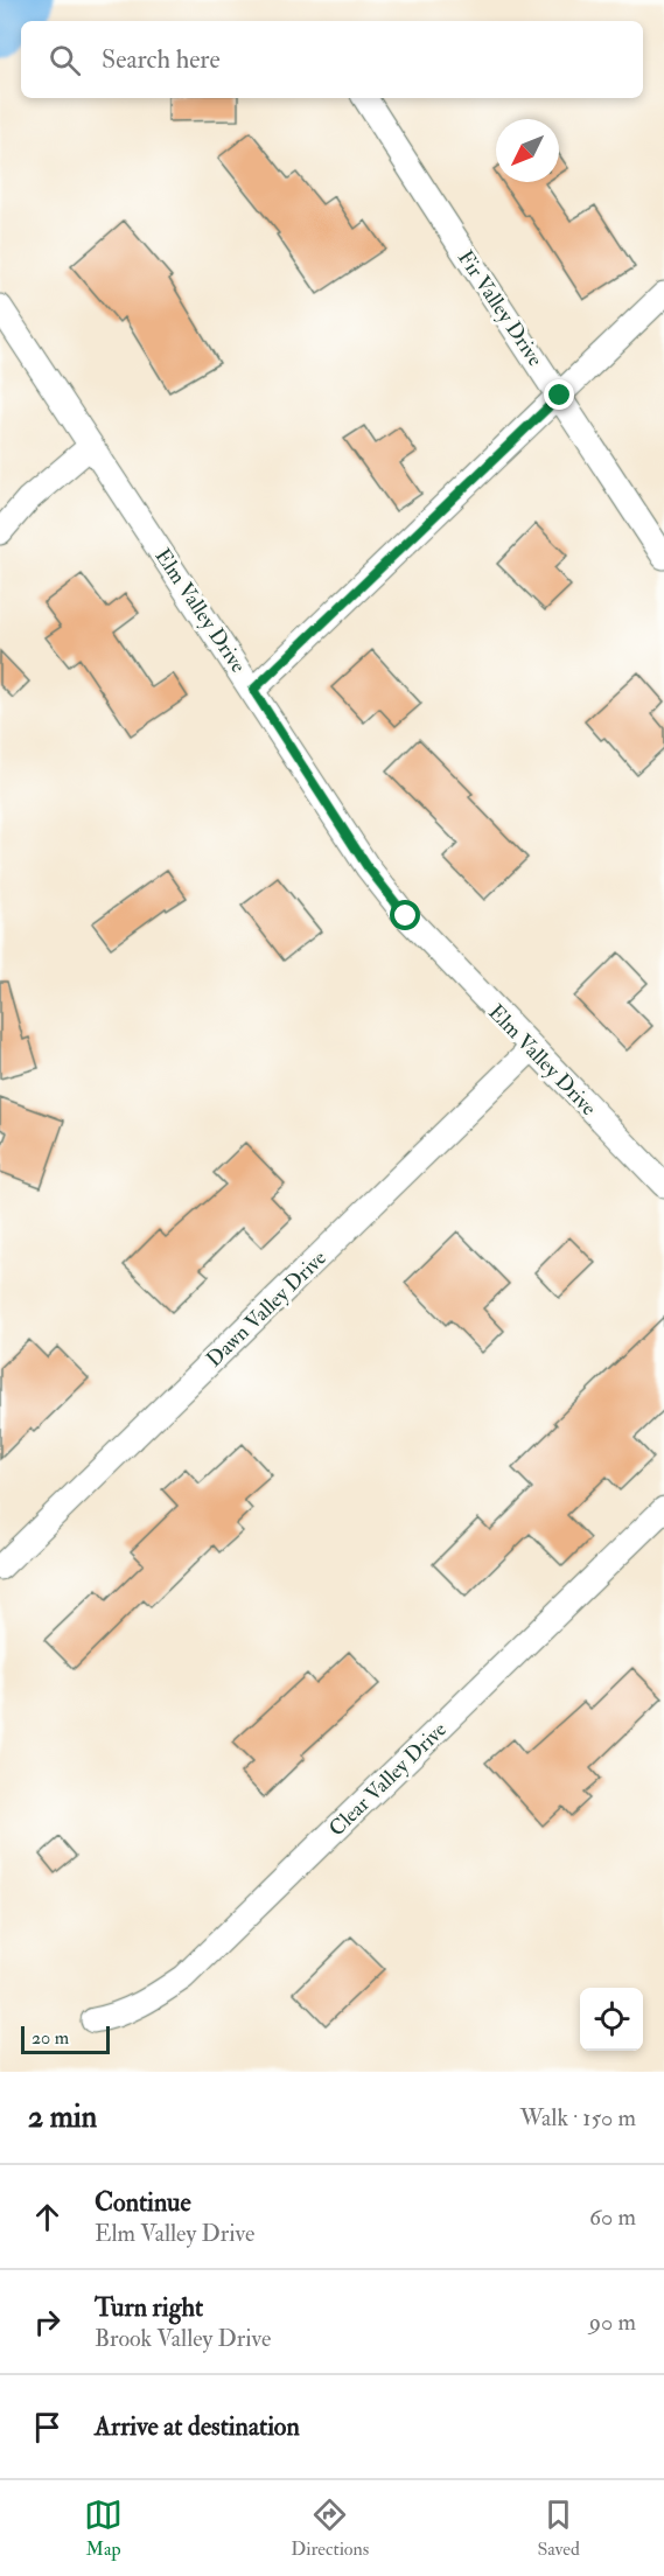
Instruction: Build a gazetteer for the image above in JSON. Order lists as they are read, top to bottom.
{
  "streets": {
    "street": [
      "Fir Valley Drive",
      "Elm Valley Drive",
      "Dawn Valley Drive",
      "Clear Valley Drive"
    ]
  },
  "crossings": [
    ["Elm Valley Drive", "Dawn Valley Drive"]
  ],
  "scale_bar": "20 m",
  "north": "bottom left",
  "page": {
    "search": "Search here",
    "scale": "20 m",
    "heading": ["2 min", "Walk · 150 m"],
    "list": [
      ["Continue", "Elm Valley Drive", "60 m"],
      ["Turn right", "Brook Valley Drive", "90 m"],
      "Arrive at destination"
    ],
    "nav": ["Map", "Directions", "Saved"]
  }
}
